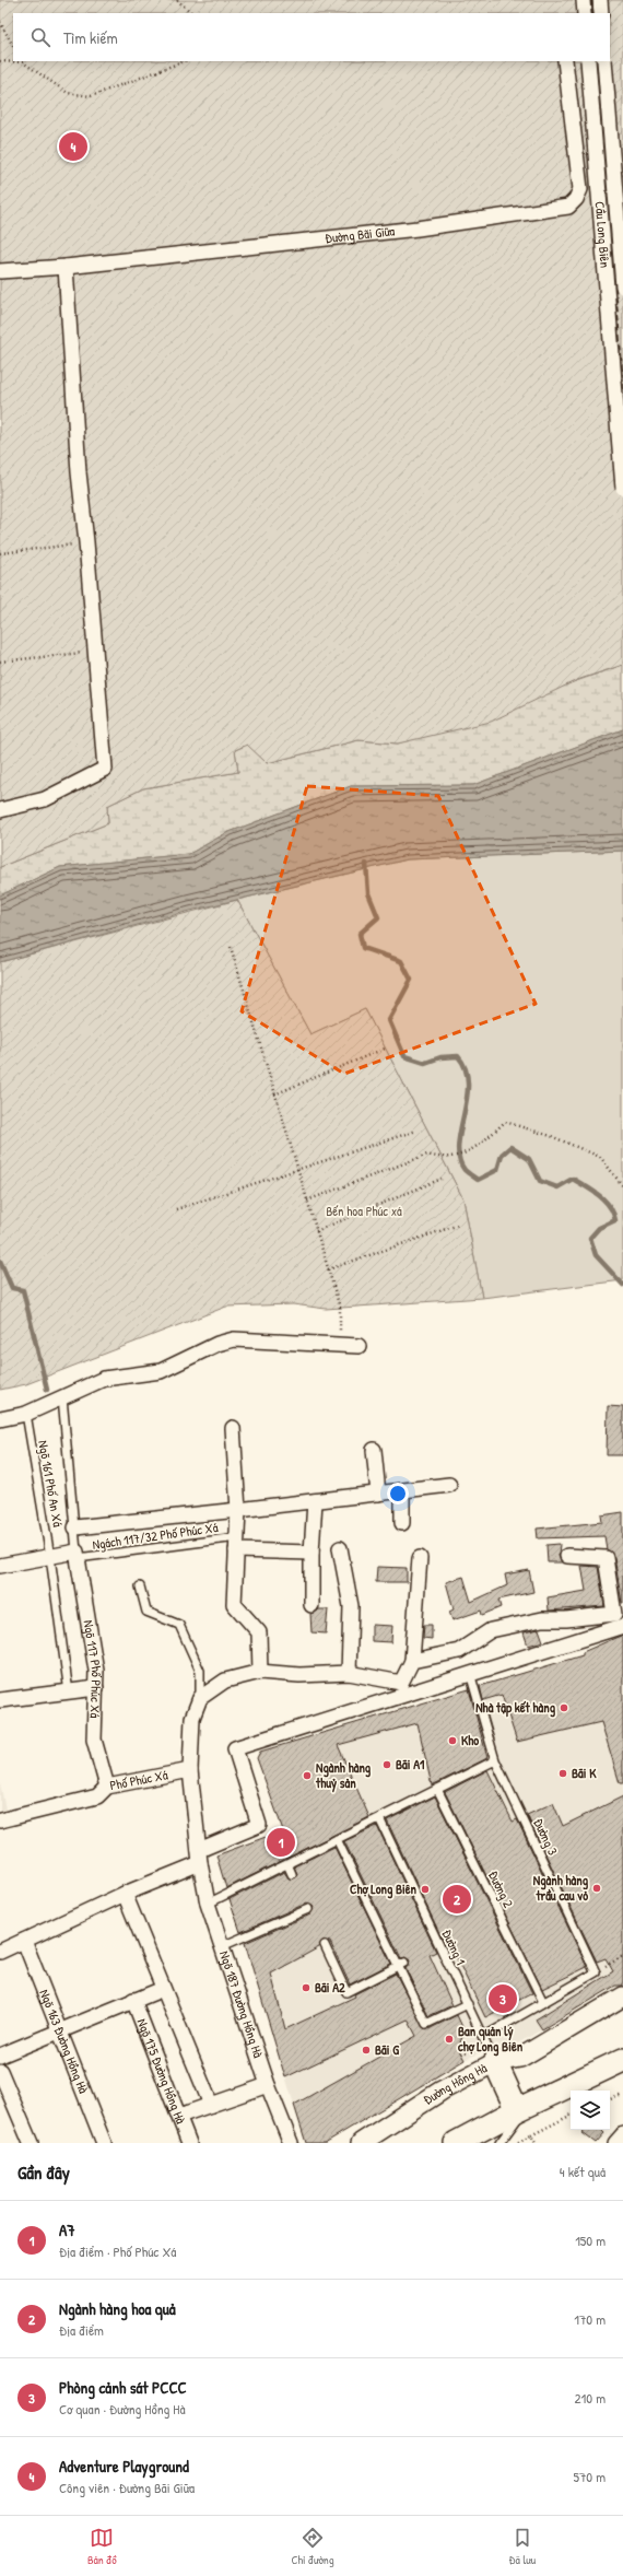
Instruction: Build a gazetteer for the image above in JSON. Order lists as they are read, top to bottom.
{
  "streets": {
    "street": [
      "Đường Bãi Giữa",
      "Cầu Long Biên",
      "Ngõ 117 Phố Phúc Xá",
      "Phố Phúc Xá",
      "Ngõ 187 Đường Hồng Hà",
      "Ngõ 163 Đường Hồng Hà",
      "Ngõ 175 Đường Hồng Hà",
      "Đường Hồng Hà"
    ],
    "lane": [
      "Ngõ 161 Phố An Xá",
      "Ngách 117/32 Phố Phúc Xá",
      "Đường 3",
      "Đường 2",
      "Đường 1"
    ]
  },
  "crossings": [
    ["Ngách 117/32 Phố Phúc Xá", "Ngõ 117 Phố Phúc Xá"],
    ["Ngõ 117 Phố Phúc Xá", "Phố Phúc Xá"],
    ["Đường 1", "Đường Hồng Hà"]
  ],
  "parks": ["Bến hoa Phúc xá"],
  "places": [
    "Nhà tập kết hàng",
    "Kho",
    "Bãi A1",
    "Bãi K",
    "Ngành hàng thuỷ sản",
    "Ngành hàng trầu cau vỏ",
    "Chợ Long Biên",
    "Bãi A2",
    "Ban quản lý chợ Long Biên",
    "Bãi G"
  ],
  "page": {
    "search": "Tìm kiếm",
    "pins": [
      "4",
      "1",
      "2",
      "3"
    ],
    "heading": ["Gần đây", "4 kết quả"],
    "list": [
      {
        "mark": "1",
        "name": "A7",
        "note": "Địa điểm · Phố Phúc Xá",
        "value": "150 m"
      },
      {
        "mark": "2",
        "name": "Ngành hàng hoa quả",
        "note": "Địa điểm",
        "value": "170 m"
      },
      {
        "mark": "3",
        "name": "Phòng cảnh sát PCCC",
        "note": "Cơ quan · Đường Hồng Hà",
        "value": "210 m"
      },
      {
        "mark": "4",
        "name": "Adventure Playground",
        "note": "Công viên · Đường Bãi Giữa",
        "value": "570 m"
      }
    ],
    "nav": ["Bản đồ", "Chỉ đường", "Đã lưu"]
  }
}
